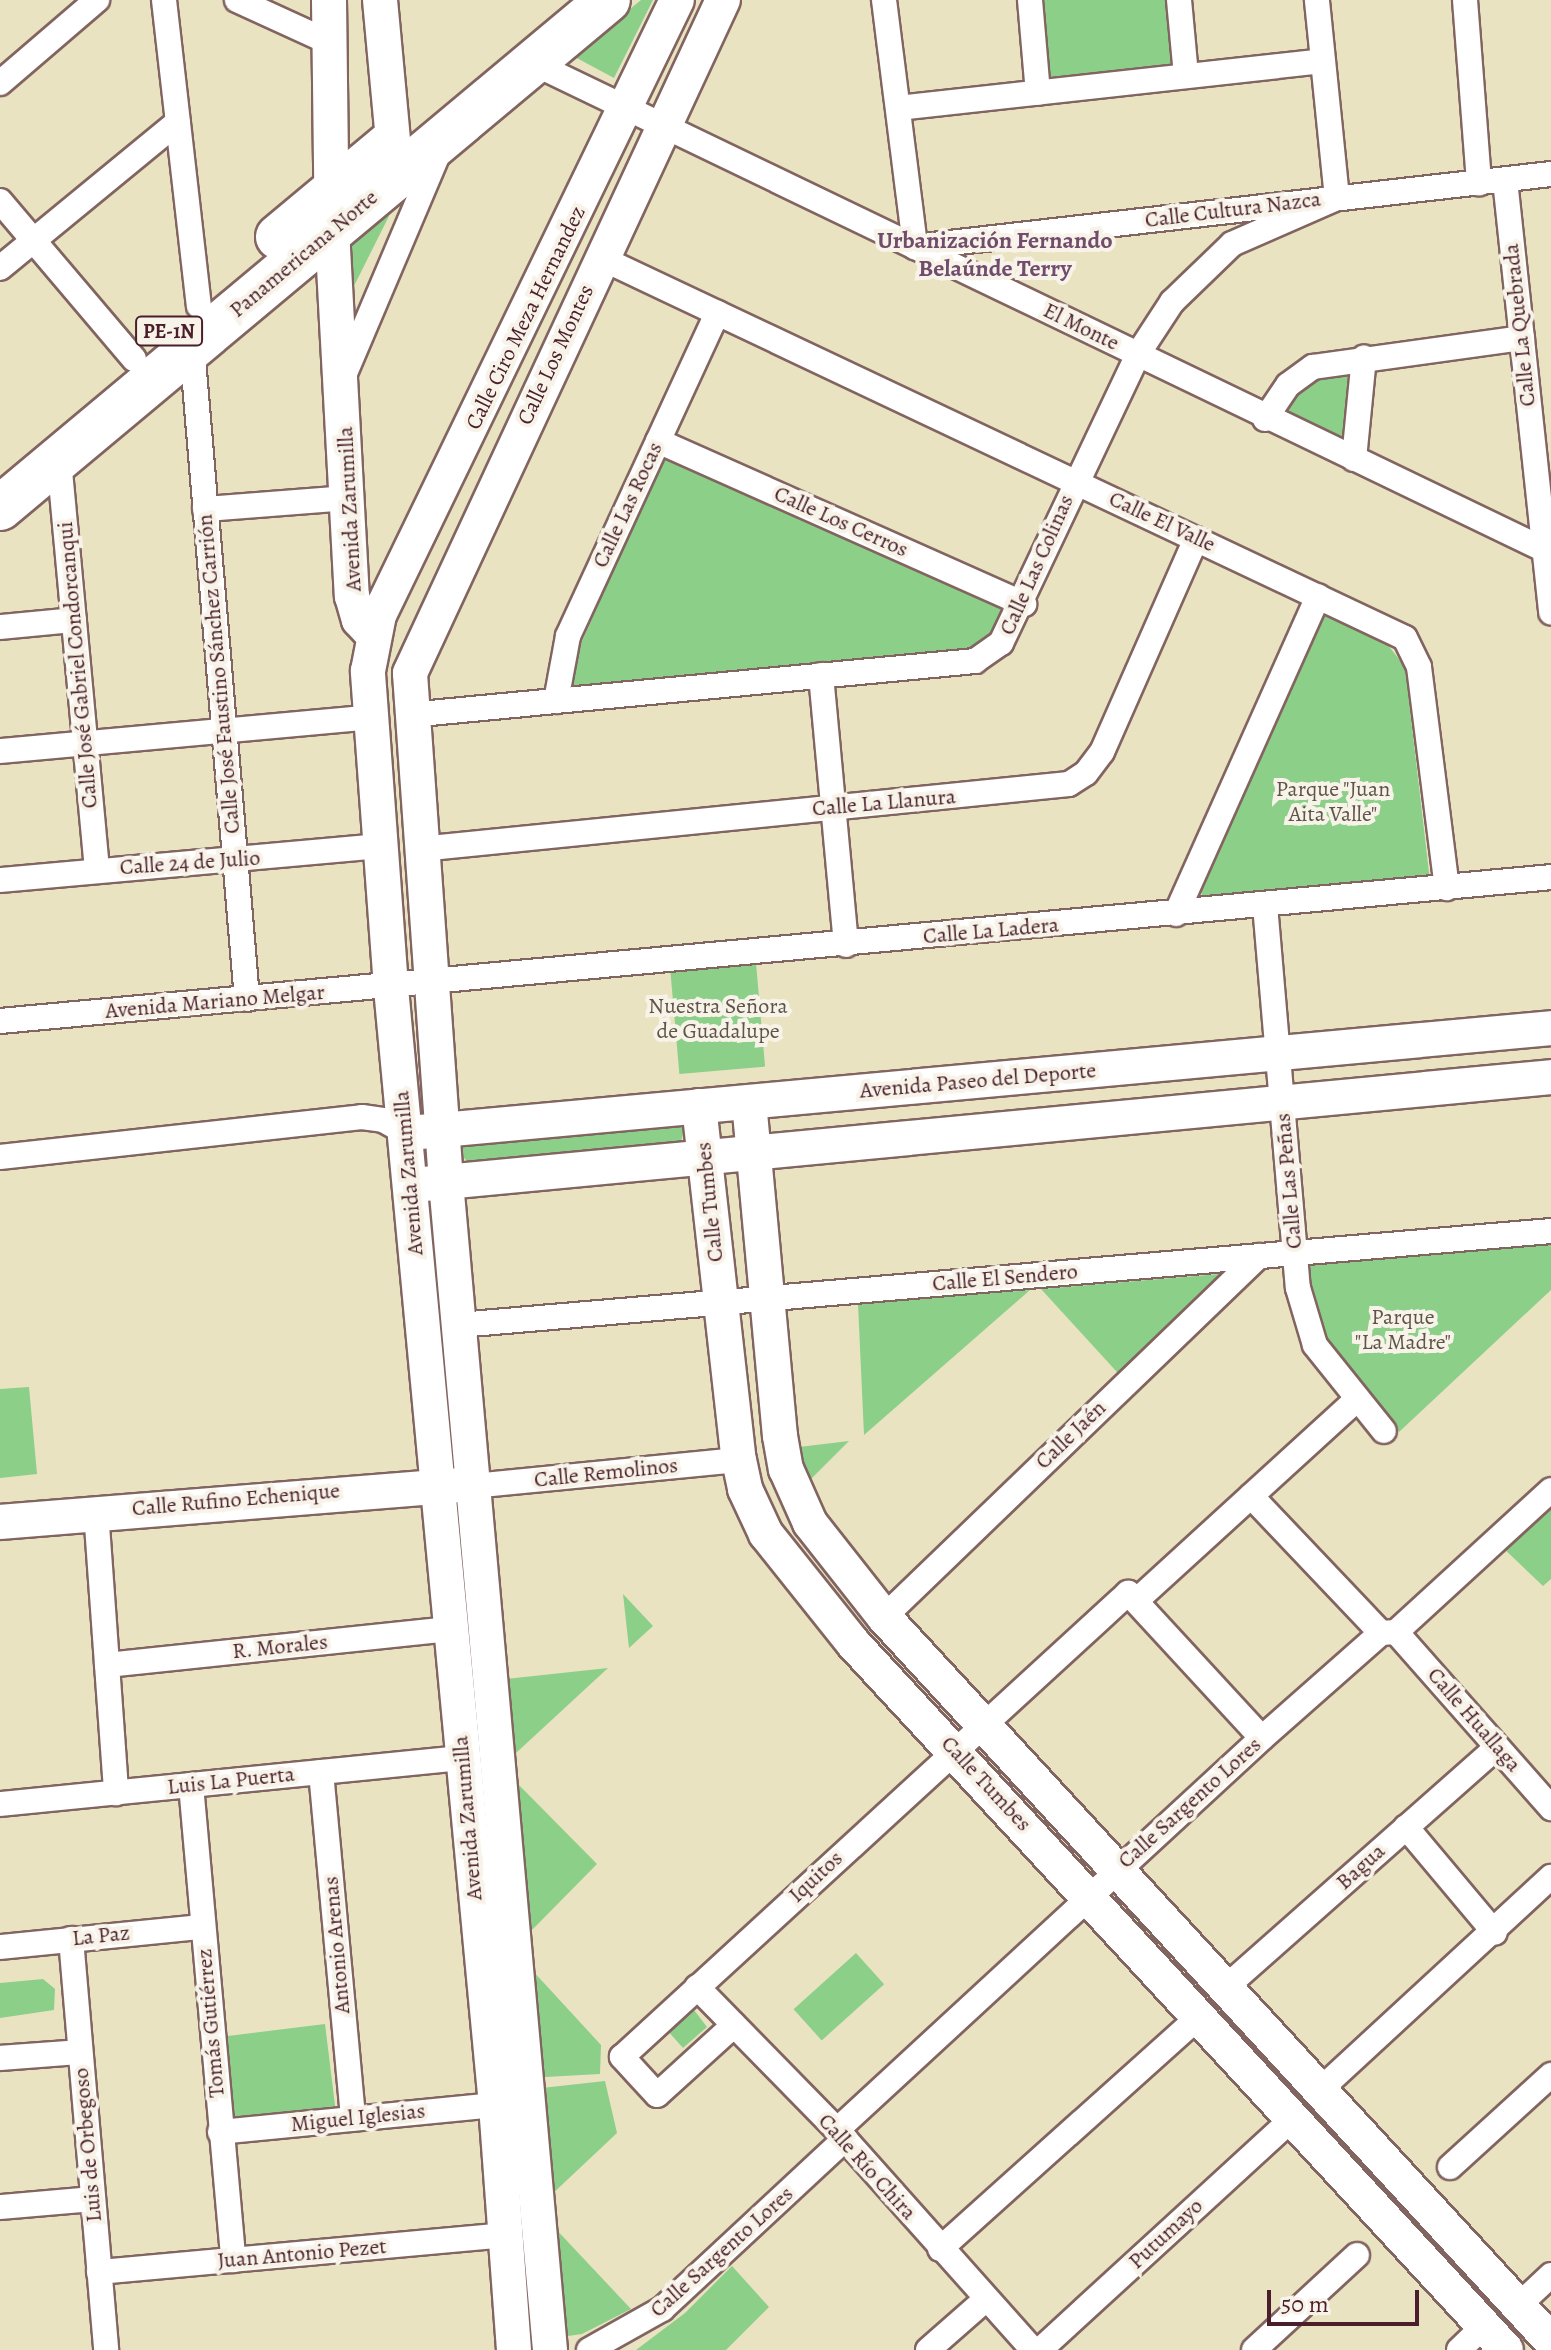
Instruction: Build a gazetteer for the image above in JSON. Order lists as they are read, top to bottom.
{
  "streets": {
    "highway": ["Panamericana Norte", "PE-1N"],
    "main road": [
      "Calle Ciro Meza Hernandez",
      "Calle Los Montes",
      "Avenida Zarumilla",
      "Avenida Paseo del Deporte",
      "Calle Tumbes",
      "Calle Rufino Echenique"
    ],
    "street": [
      "Calle Cultura Nazca",
      "Calle La Quebrada",
      "El Monte",
      "Calle Las Rocas",
      "Calle Los Cerros",
      "Calle El Valle",
      "Calle Las Colinas",
      "Calle José Gabriel Condorcanqui",
      "Calle José Faustino Sánchez Carrión",
      "Calle La Llanura",
      "Calle 24 de Julio",
      "Calle La Ladera",
      "Avenida Mariano Melgar",
      "Calle Las Peñas",
      "Calle El Sendero",
      "Calle Jaén",
      "Calle Remolinos",
      "R. Morales",
      "Calle Huallaga",
      "Luis La Puerta",
      "Calle Sargento Lores",
      "Bagua",
      "Iquitos",
      "La Paz",
      "Antonio Arenas",
      "Tomás Gutiérrez",
      "Miguel Iglesias",
      "Luis de Orbegoso",
      "Calle Río Chira",
      "Putumayo",
      "Juan Antonio Pezet"
    ]
  },
  "crossings": [
    ["Calle Cultura Nazca", "Calle La Quebrada"],
    ["Calle Cultura Nazca", "El Monte"],
    ["Calle Cultura Nazca", "Calle Las Colinas"],
    ["Panamericana Norte", "El Monte"],
    ["Panamericana Norte", "Avenida Zarumilla"],
    ["Panamericana Norte", "Calle José Gabriel Condorcanqui"],
    ["Panamericana Norte", "Calle José Faustino Sánchez Carrión"],
    ["Calle Ciro Meza Hernandez", "El Monte"],
    ["Calle Ciro Meza Hernandez", "Avenida Zarumilla"],
    ["Calle La Quebrada", "El Monte"],
    ["El Monte", "Calle Los Montes"],
    ["El Monte", "Calle Las Colinas"],
    ["Calle Los Montes", "Avenida Zarumilla"],
    ["Calle Los Montes", "Calle El Valle"],
    ["Calle Los Montes", "Calle Las Colinas"],
    ["Calle Las Rocas", "Calle Los Cerros"],
    ["Calle Las Rocas", "Calle El Valle"],
    ["Calle Las Rocas", "Calle Las Colinas"],
    ["Avenida Zarumilla", "Calle Las Colinas"],
    ["Avenida Zarumilla", "Calle La Llanura"],
    ["Avenida Zarumilla", "Calle 24 de Julio"],
    ["Avenida Zarumilla", "Calle La Ladera"],
    ["Avenida Zarumilla", "Avenida Mariano Melgar"],
    ["Avenida Zarumilla", "Avenida Paseo del Deporte"],
    ["Avenida Zarumilla", "Calle El Sendero"],
    ["Avenida Zarumilla", "Calle Remolinos"],
    ["Avenida Zarumilla", "Calle Rufino Echenique"],
    ["Avenida Zarumilla", "R. Morales"],
    ["Avenida Zarumilla", "Luis La Puerta"],
    ["Avenida Zarumilla", "Miguel Iglesias"],
    ["Avenida Zarumilla", "Juan Antonio Pezet"],
    ["Calle Los Cerros", "Calle Las Colinas"],
    ["Calle El Valle", "Calle Las Colinas"],
    ["Calle El Valle", "Calle La Llanura"],
    ["Calle El Valle", "Calle La Ladera"],
    ["Calle José Gabriel Condorcanqui", "Calle 24 de Julio"],
    ["Calle José Faustino Sánchez Carrión", "Calle 24 de Julio"],
    ["Calle José Faustino Sánchez Carrión", "Avenida Mariano Melgar"],
    ["Calle La Ladera", "Avenida Mariano Melgar"],
    ["Calle La Ladera", "Calle Las Peñas"],
    ["Avenida Paseo del Deporte", "Calle Las Peñas"],
    ["Avenida Paseo del Deporte", "Calle Tumbes"],
    ["Calle Las Peñas", "Calle El Sendero"],
    ["Calle Las Peñas", "Iquitos"],
    ["Calle Tumbes", "Calle El Sendero"],
    ["Calle Tumbes", "Calle Jaén"],
    ["Calle Tumbes", "Calle Remolinos"],
    ["Calle Tumbes", "Calle Sargento Lores"],
    ["Calle Tumbes", "Bagua"],
    ["Calle Tumbes", "Iquitos"],
    ["Calle Tumbes", "Putumayo"],
    ["Calle El Sendero", "Calle Jaén"],
    ["Calle Remolinos", "Calle Rufino Echenique"],
    ["Calle Huallaga", "Calle Sargento Lores"],
    ["Calle Huallaga", "Bagua"],
    ["Calle Huallaga", "Iquitos"],
    ["Luis La Puerta", "Antonio Arenas"],
    ["Luis La Puerta", "Tomás Gutiérrez"],
    ["Calle Sargento Lores", "Calle Río Chira"],
    ["Iquitos", "Calle Río Chira"],
    ["La Paz", "Tomás Gutiérrez"],
    ["La Paz", "Luis de Orbegoso"],
    ["Antonio Arenas", "Miguel Iglesias"],
    ["Tomás Gutiérrez", "Miguel Iglesias"],
    ["Tomás Gutiérrez", "Juan Antonio Pezet"],
    ["Luis de Orbegoso", "Juan Antonio Pezet"]
  ],
  "districts": ["Urbanización Fernando Belaúnde Terry"],
  "parks": ["Parque \"Juan Aita Valle\"", "Nuestra Señora de Guadalupe", "Parque \"La Madre\""],
  "scale_bar": "50 m"
}
